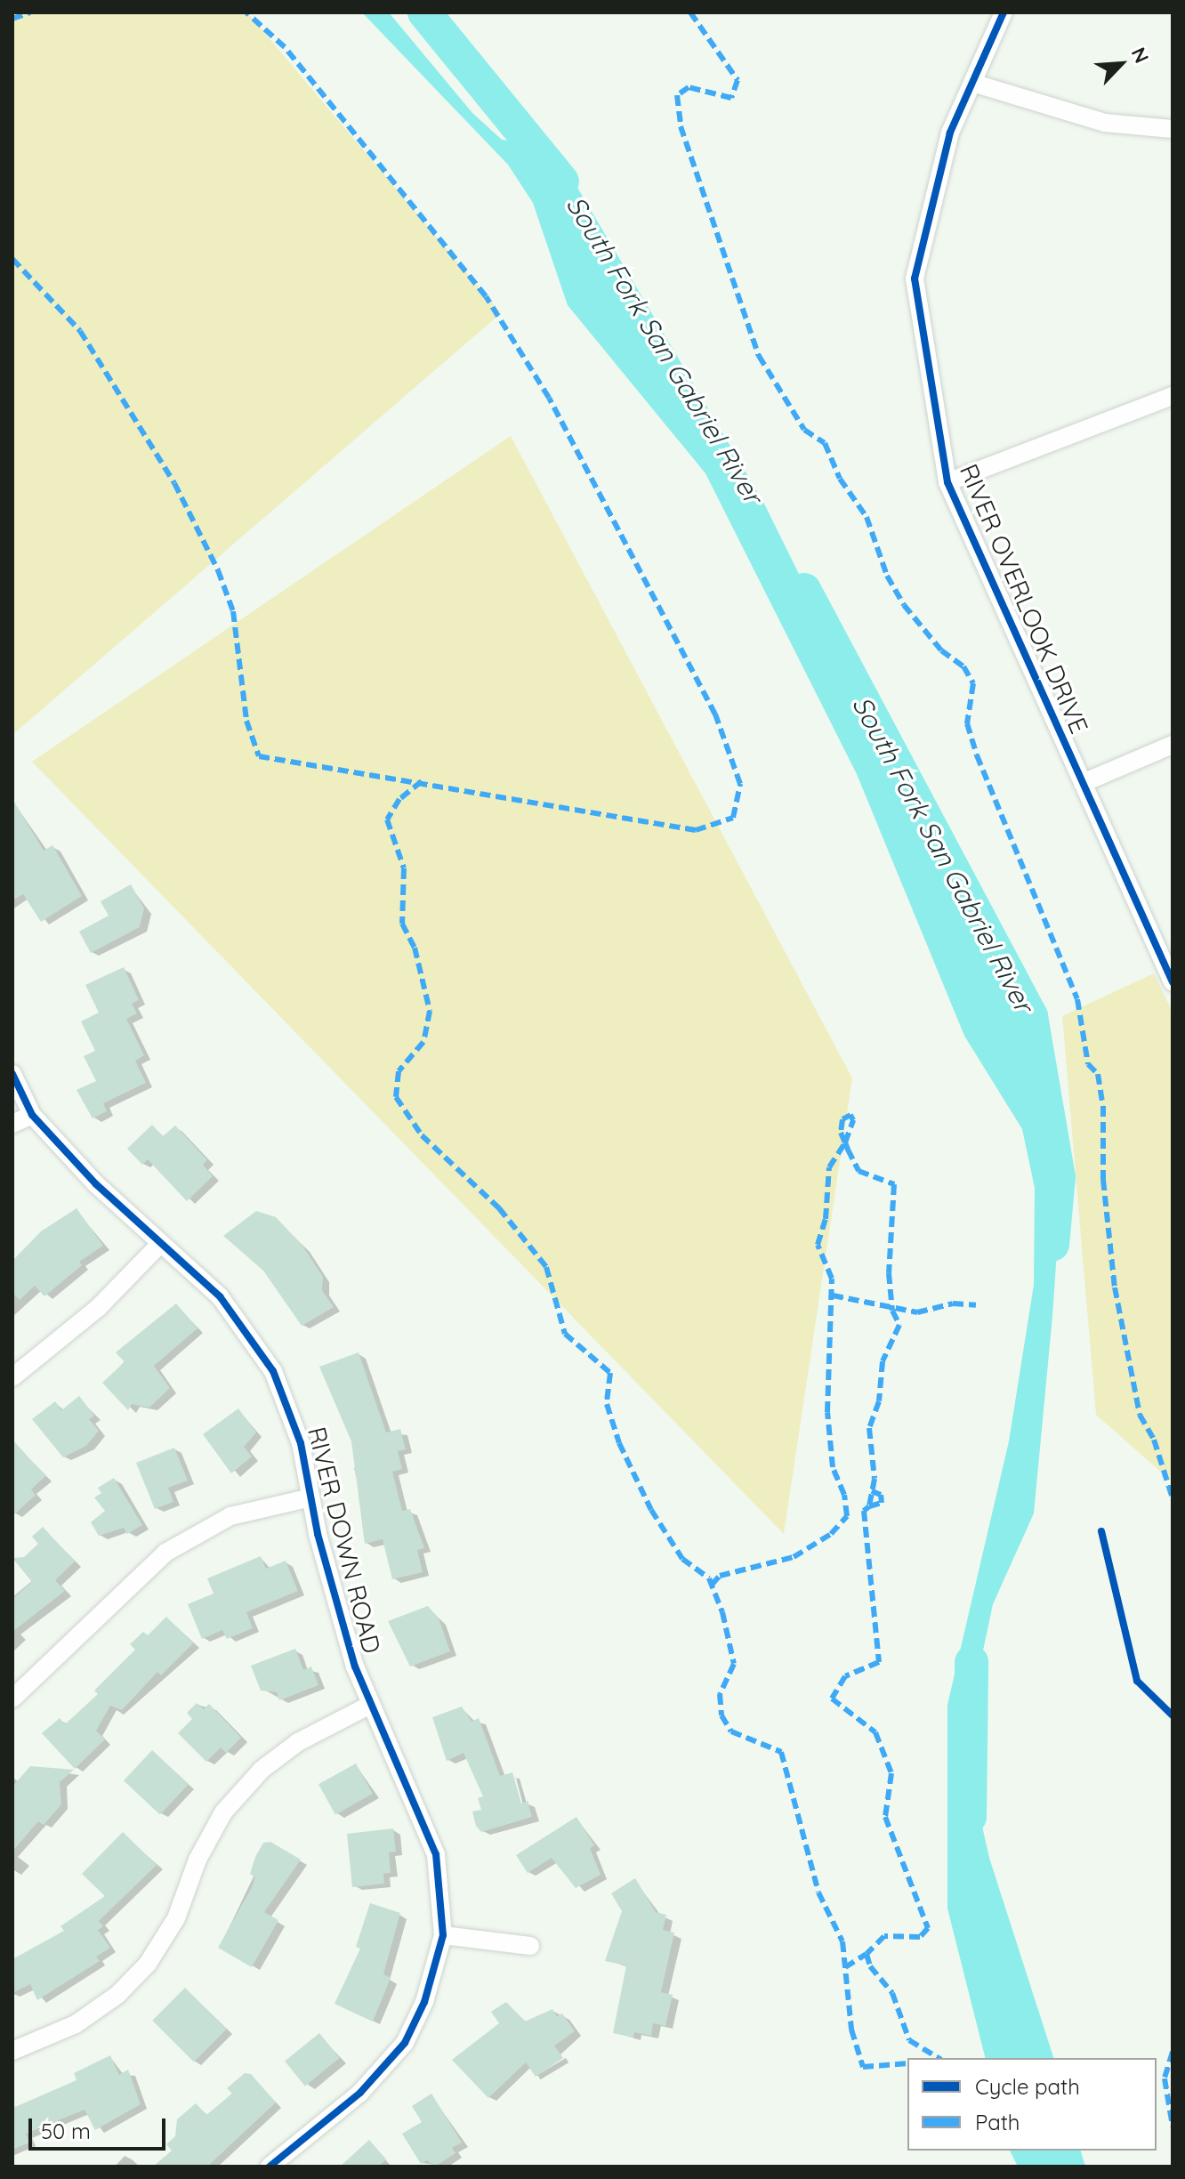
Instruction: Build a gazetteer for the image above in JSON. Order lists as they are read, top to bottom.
{
  "streets": {
    "street": ["RIVER OVERLOOK DRIVE", "RIVER DOWN ROAD"]
  },
  "water": ["South Fork San Gabriel River"],
  "legend": ["Cycle path", "Path"],
  "scale_bar": "50 m",
  "north": "top right"
}
